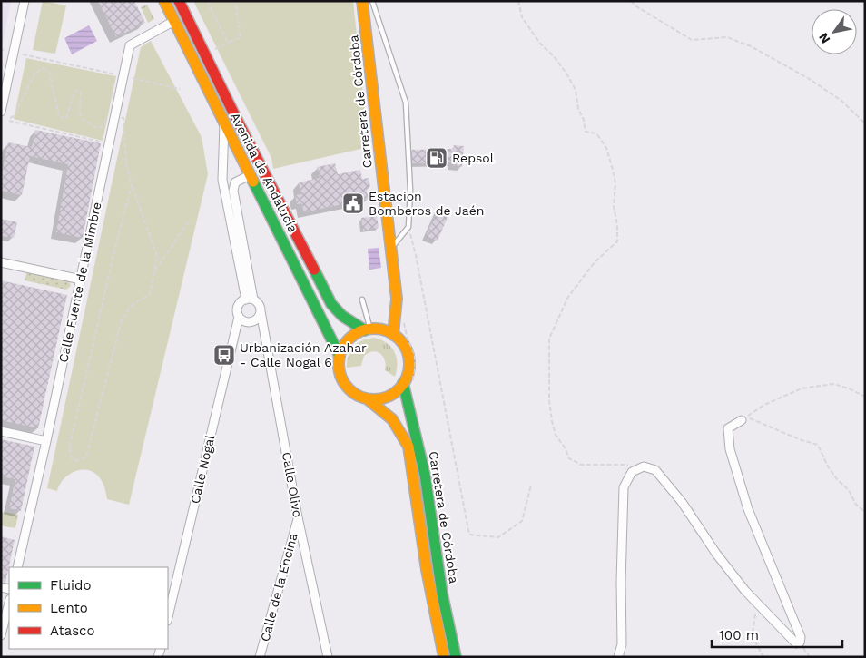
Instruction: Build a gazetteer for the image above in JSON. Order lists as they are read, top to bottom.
{
  "streets": {
    "main road": ["Carretera de Córdoba", "Avenida de Andalucía"],
    "street": [
      "Calle Fuente de la Mimbre",
      "Calle Nogal",
      "Calle Olivo",
      "Calle de la Encina"
    ]
  },
  "crossings": [
    ["Carretera de Córdoba", "Avenida de Andalucía"],
    ["Avenida de Andalucía", "Calle Fuente de la Mimbre"],
    ["Calle Nogal", "Calle Olivo"],
    ["Calle Olivo", "Calle de la Encina"]
  ],
  "places": {
    "fuel station": ["Repsol"],
    "public building": ["Estacion Bomberos de Jaén"],
    "bus stop": ["Urbanización Azahar - Calle Nogal 6"]
  },
  "legend": ["Fluido", "Lento", "Atasco"],
  "scale_bar": "100 m",
  "north": "bottom left"
}
